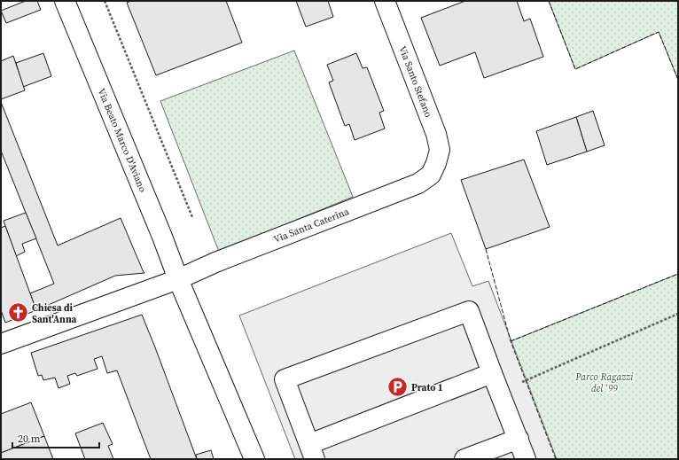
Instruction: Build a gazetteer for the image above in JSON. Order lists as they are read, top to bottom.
{
  "streets": {
    "street": ["Via Santo Stefano", "Via Beato Marco D'Aviano", "Via Santa Caterina"]
  },
  "crossings": [
    ["Via Santo Stefano", "Via Santa Caterina"],
    ["Via Beato Marco D'Aviano", "Via Santa Caterina"]
  ],
  "parks": ["Parco Ragazzi del '99"],
  "places": {
    "church": ["Chiesa di Sant'Anna"],
    "parking": ["Prato 1"]
  },
  "scale_bar": "20 m"
}
